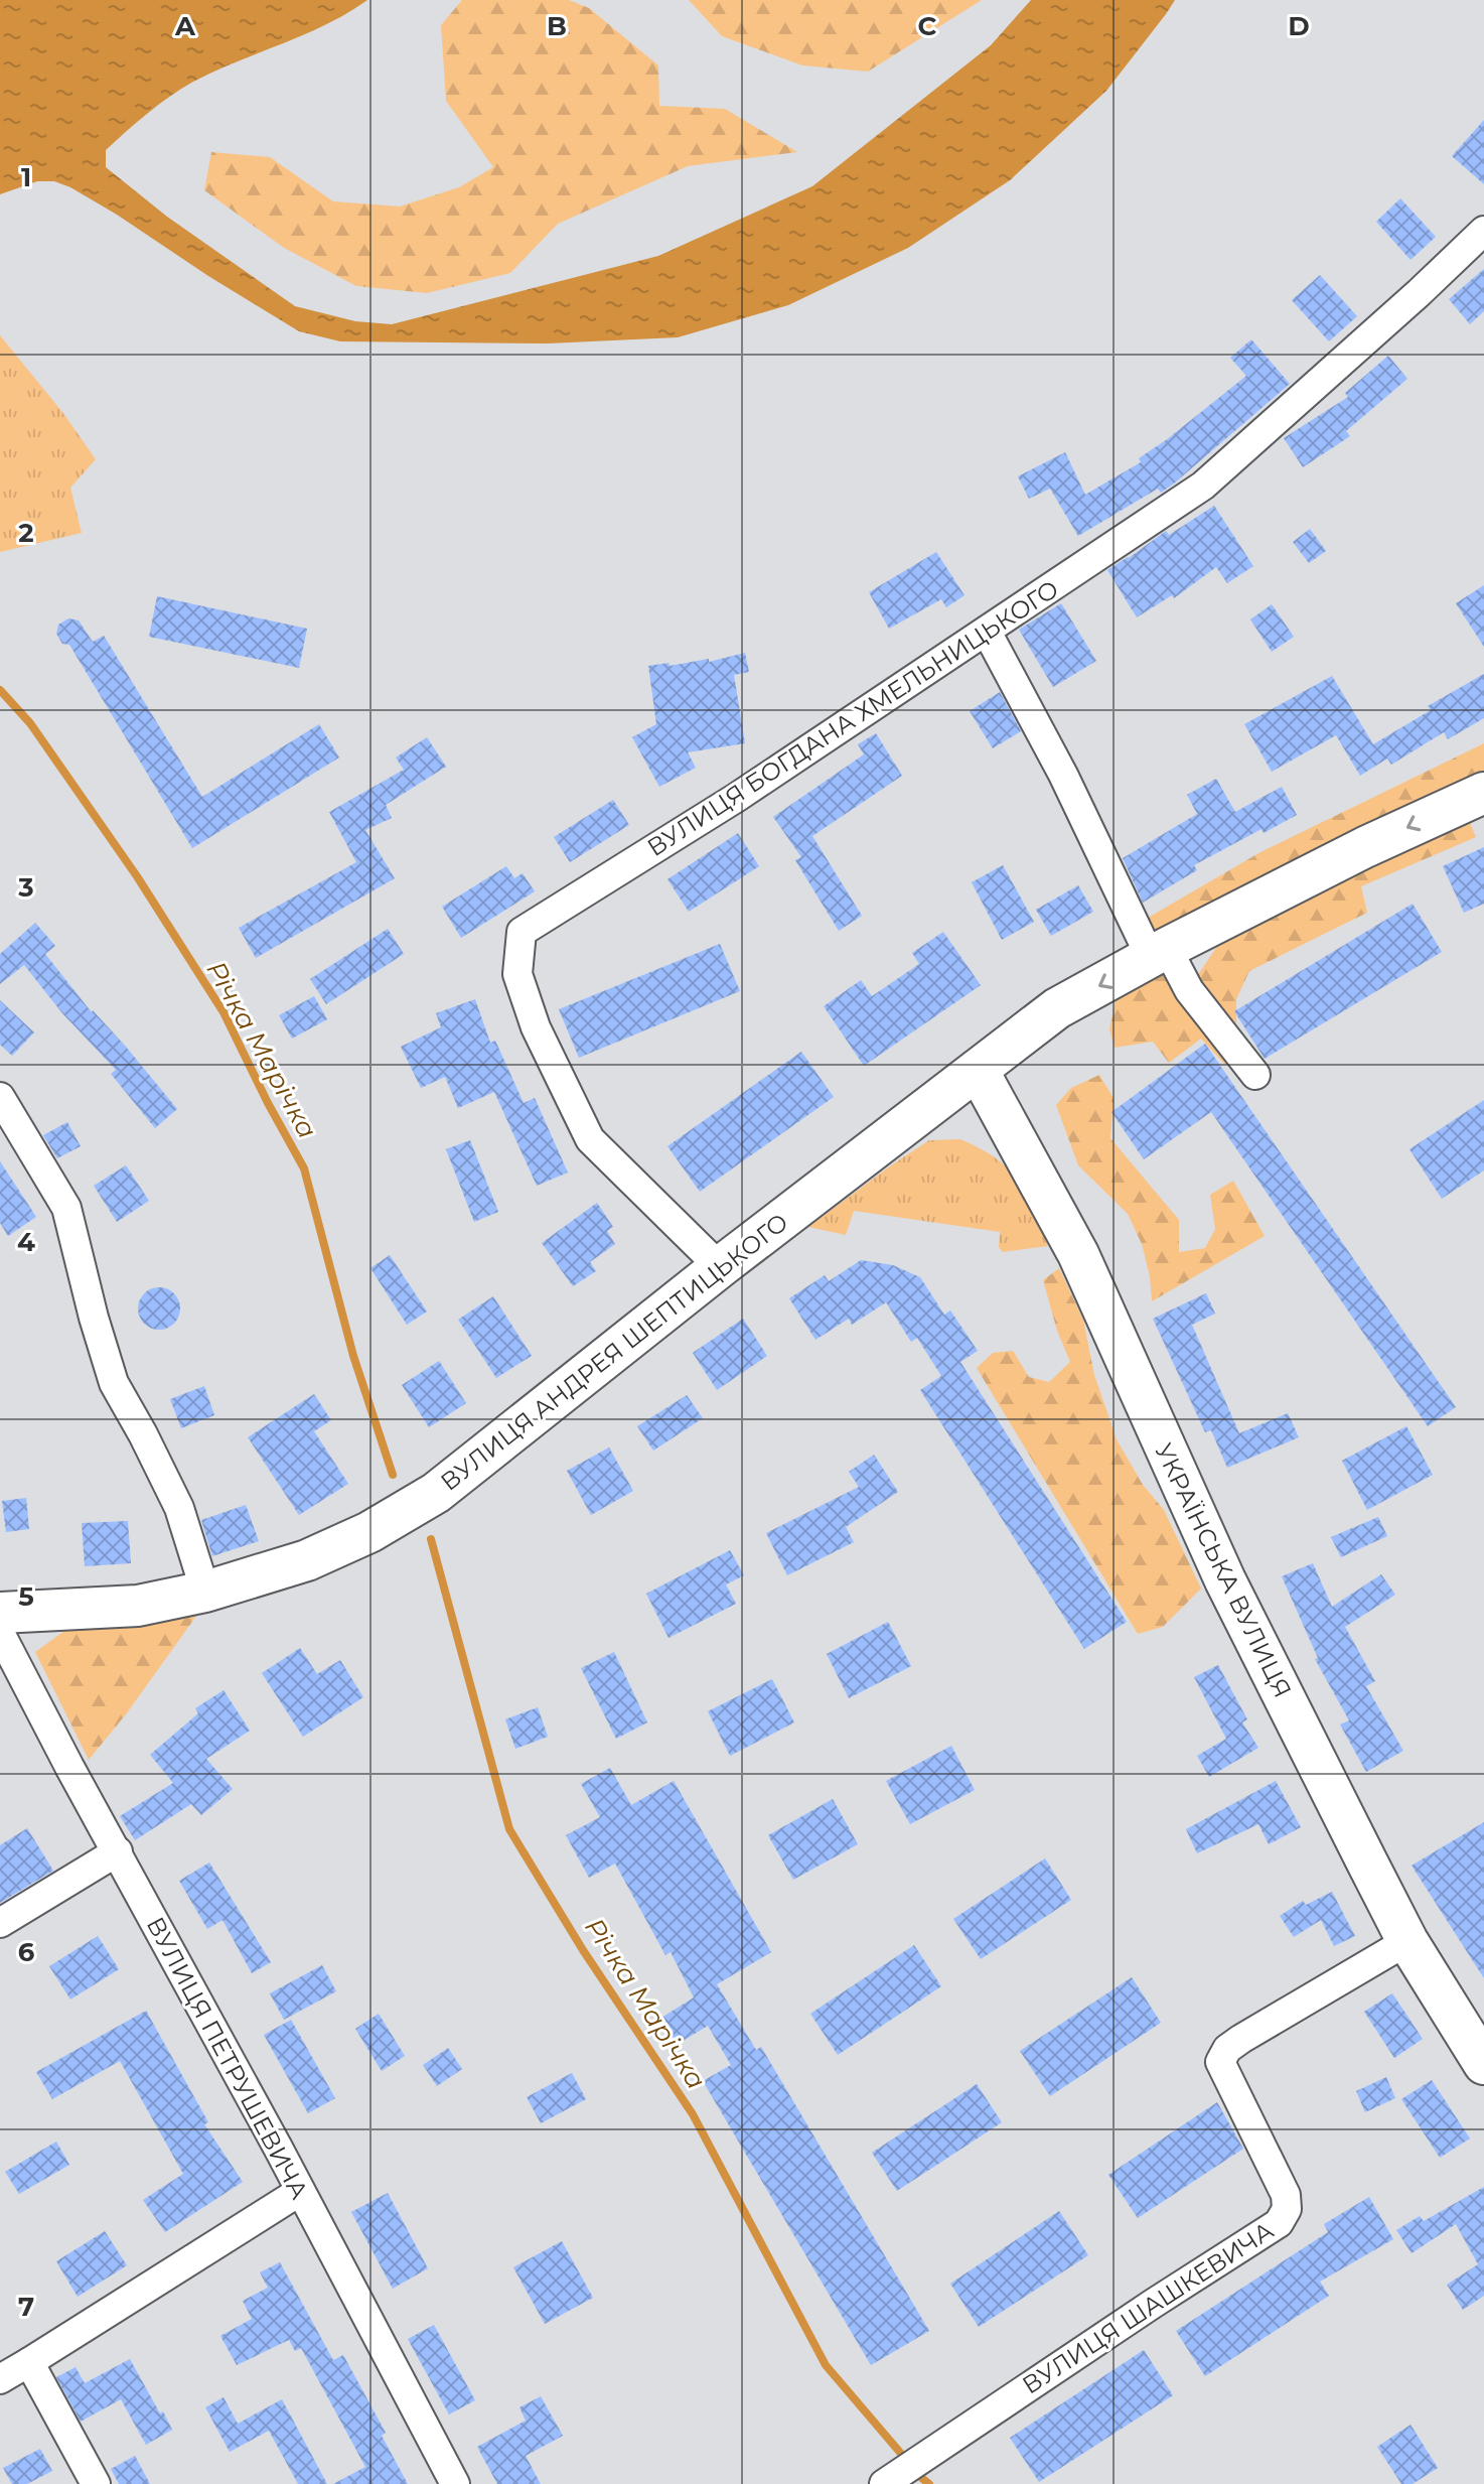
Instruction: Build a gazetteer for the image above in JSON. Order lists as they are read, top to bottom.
{
  "streets": {
    "street": [
      "ВУЛИЦЯ БОГДАНА ХМЕЛЬНИЦЬКОГО",
      "ВУЛИЦЯ АНДРЕЯ ШЕПТИЦЬКОГО",
      "УКРАЇНСЬКА ВУЛИЦЯ",
      "ВУЛИЦЯ ПЕТРУШЕВИЧА",
      "ВУЛИЦЯ ШАШКЕВИЧА"
    ]
  },
  "crossings": [
    ["ВУЛИЦЯ БОГДАНА ХМЕЛЬНИЦЬКОГО", "ВУЛИЦЯ АНДРЕЯ ШЕПТИЦЬКОГО"],
    ["ВУЛИЦЯ АНДРЕЯ ШЕПТИЦЬКОГО", "УКРАЇНСЬКА ВУЛИЦЯ"],
    ["УКРАЇНСЬКА ВУЛИЦЯ", "ВУЛИЦЯ ШАШКЕВИЧА"]
  ],
  "water": ["Річка Марічка"],
  "grid": {
    "columns": [
      "A",
      "B",
      "C",
      "D"
    ],
    "rows": [
      "1",
      "2",
      "3",
      "4",
      "5",
      "6",
      "7"
    ]
  }
}
